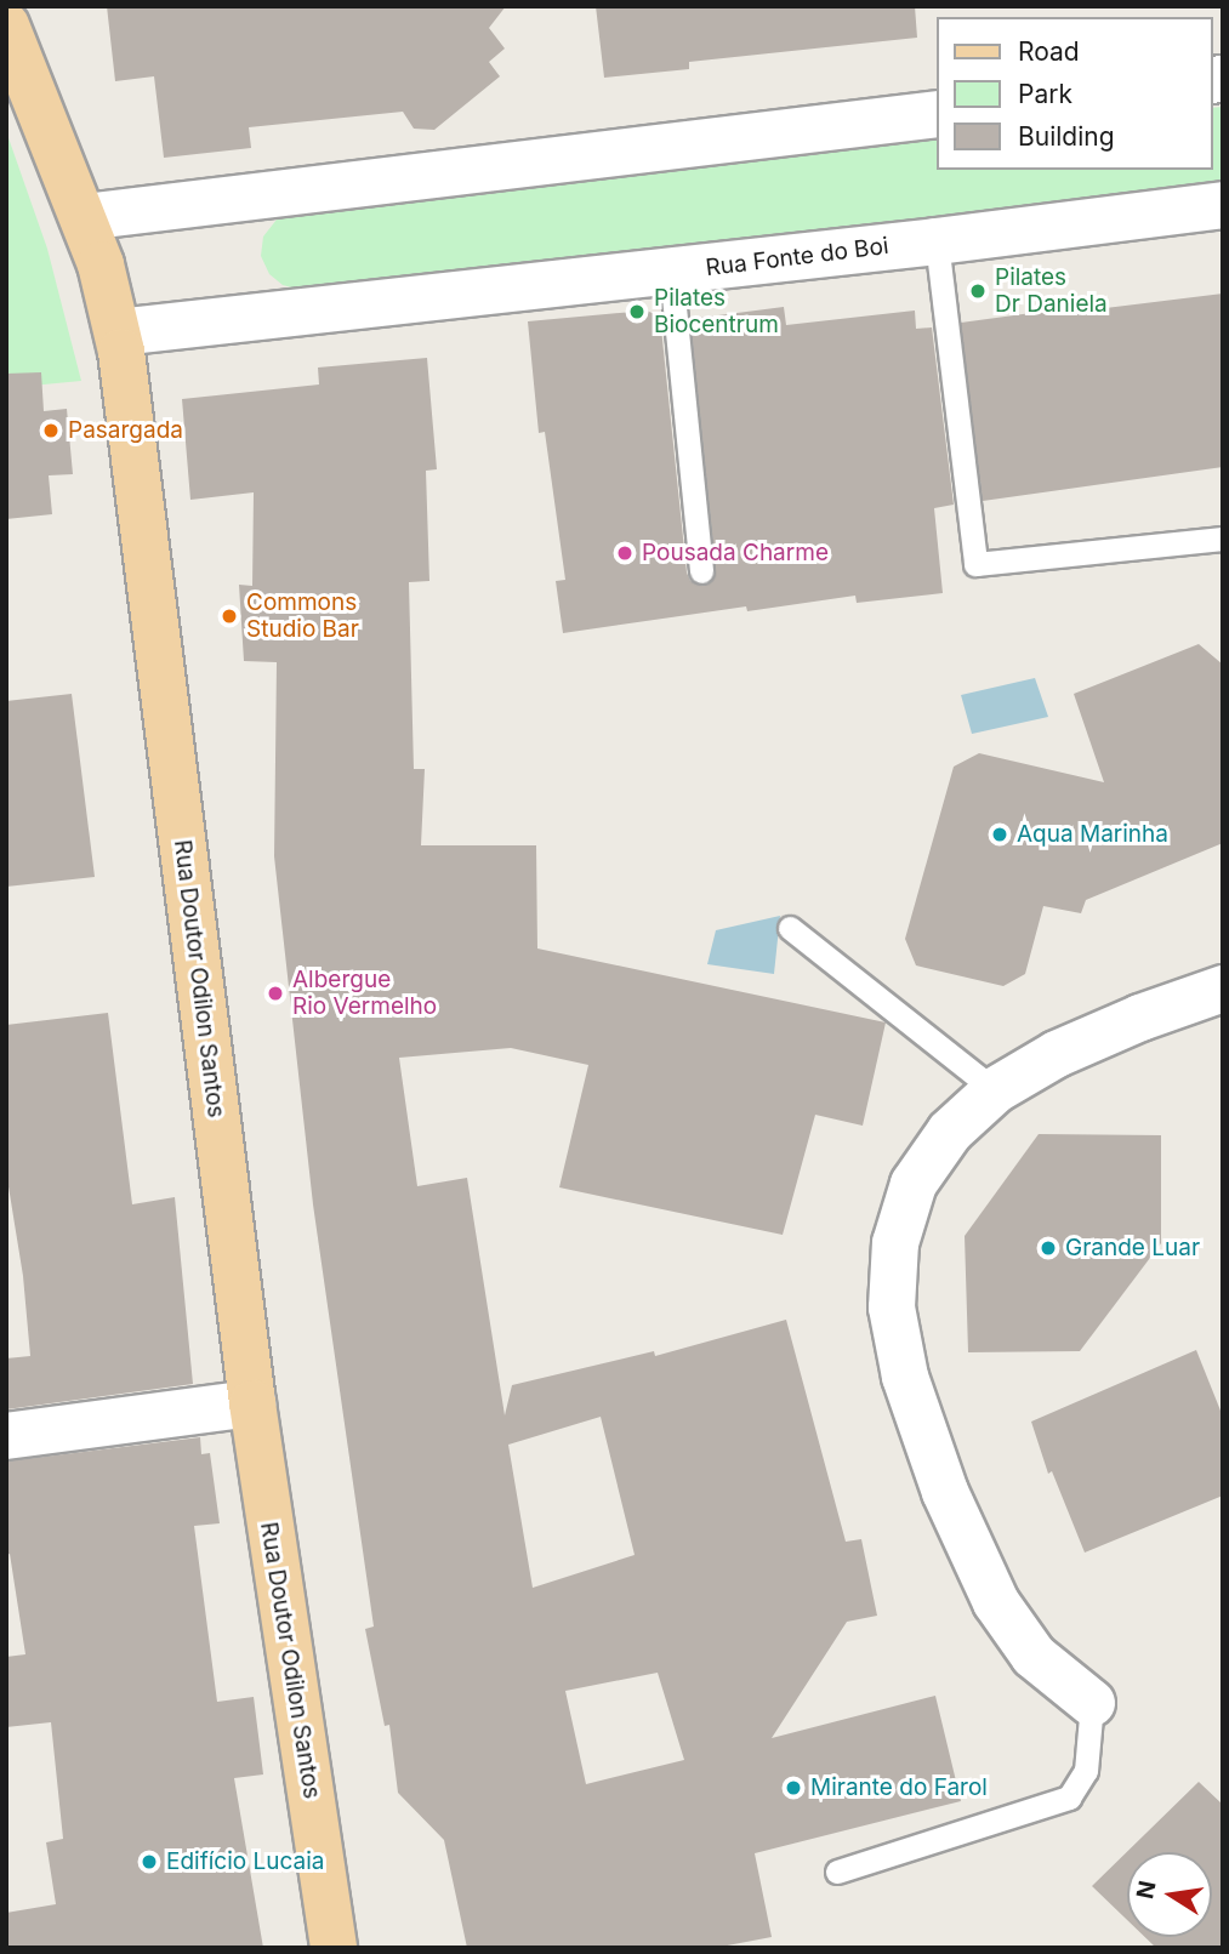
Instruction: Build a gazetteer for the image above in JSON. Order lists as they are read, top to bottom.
{
  "streets": {
    "main road": ["Rua Doutor Odilon Santos"],
    "street": ["Rua Fonte do Boi"]
  },
  "crossings": [
    ["Rua Fonte do Boi", "Rua Doutor Odilon Santos"]
  ],
  "places": [
    "Pilates Dr Daniela",
    "Pilates Biocentrum",
    "Pasargada",
    "Pousada Charme",
    "Commons Studio Bar",
    "Aqua Marinha",
    "Albergue Rio Vermelho",
    "Grande Luar",
    "Mirante do Farol",
    "Edifício Lucaia"
  ],
  "legend": ["Road", "Park", "Building"],
  "north": "left"
}
